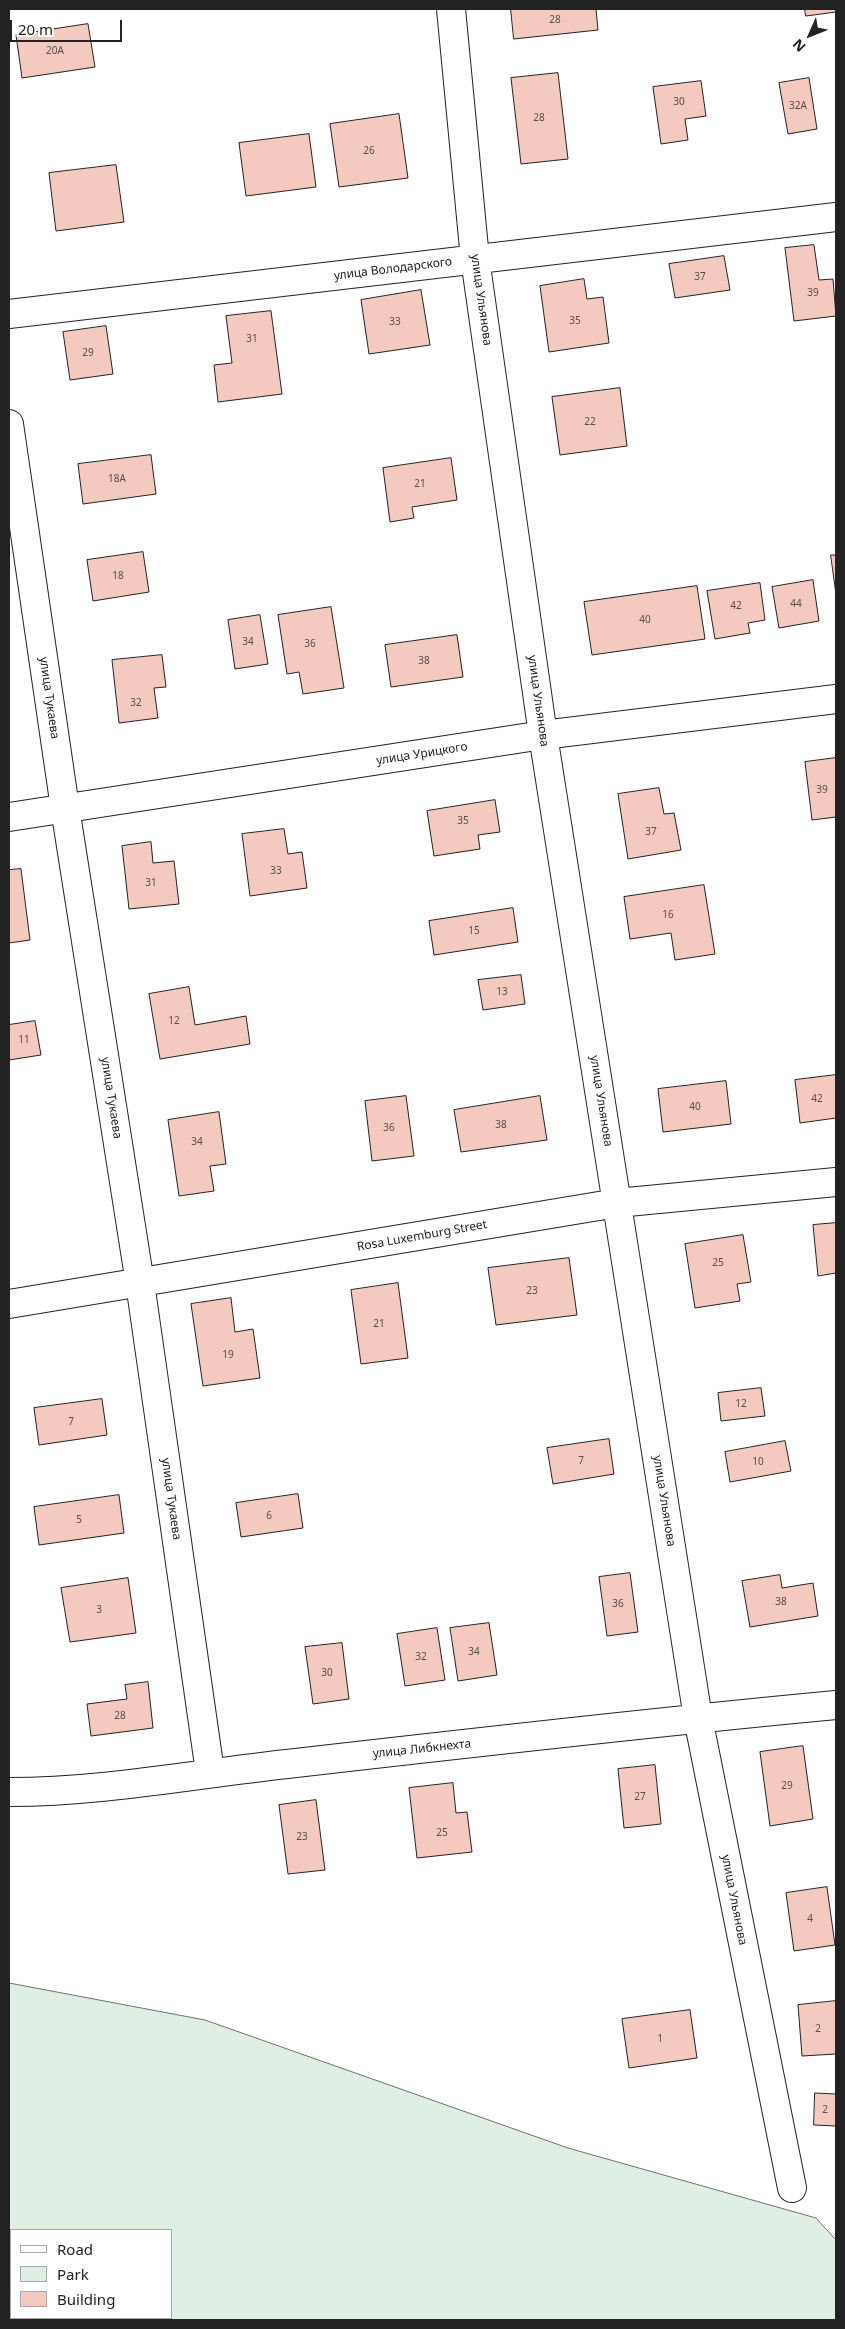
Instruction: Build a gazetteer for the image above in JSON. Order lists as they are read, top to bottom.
{
  "streets": {
    "street": [
      "улица Володарского",
      "улица Ульянова",
      "улица Тукаева",
      "улица Урицкого",
      "Rosa Luxemburg Street",
      "улица Либкнехта"
    ]
  },
  "crossings": [
    ["улица Володарского", "улица Ульянова"],
    ["улица Ульянова", "улица Урицкого"],
    ["улица Ульянова", "Rosa Luxemburg Street"],
    ["улица Ульянова", "улица Либкнехта"],
    ["улица Тукаева", "улица Урицкого"],
    ["улица Тукаева", "Rosa Luxemburg Street"],
    ["улица Тукаева", "улица Либкнехта"]
  ],
  "house_numbers": [
    "28",
    "20А",
    "30",
    "32А",
    "28",
    "26",
    "37",
    "39",
    "35",
    "33",
    "31",
    "29",
    "22",
    "18А",
    "21",
    "18",
    "44",
    "42",
    "40",
    "34",
    "36",
    "38",
    "32",
    "39",
    "35",
    "37",
    "33",
    "31",
    "16",
    "15",
    "13",
    "12",
    "11",
    "42",
    "40",
    "38",
    "36",
    "34",
    "25",
    "23",
    "21",
    "19",
    "12",
    "7",
    "7",
    "10",
    "6",
    "5",
    "38",
    "36",
    "3",
    "34",
    "32",
    "30",
    "28",
    "29",
    "27",
    "25",
    "23",
    "4",
    "2",
    "1",
    "2"
  ],
  "legend": ["Road", "Park", "Building"],
  "scale_bar": "20 m",
  "north": "bottom left"
}
